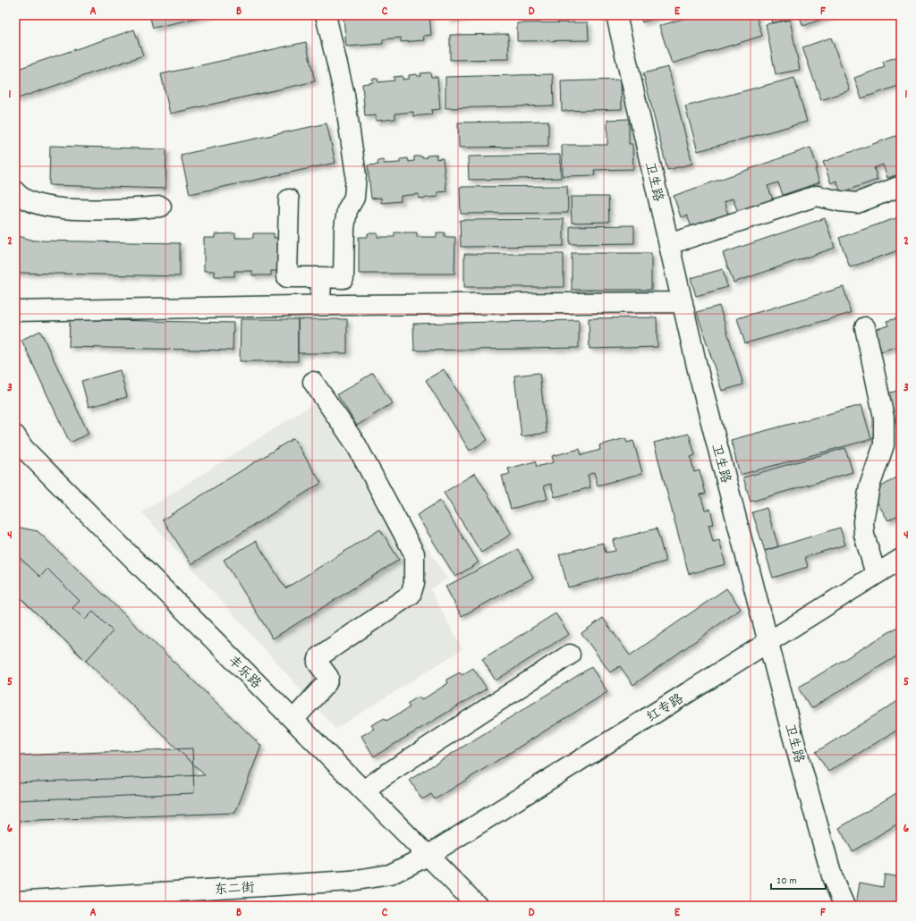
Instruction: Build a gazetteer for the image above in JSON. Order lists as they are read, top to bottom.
{
  "streets": {
    "street": [
      "卫生路",
      "丰乐路",
      "红专路",
      "东二街"
    ]
  },
  "crossings": [
    ["卫生路", "红专路"],
    ["丰乐路", "红专路"],
    ["丰乐路", "东二街"],
    ["红专路", "东二街"]
  ],
  "scale_bar": "20 m",
  "grid": {
    "columns": [
      "A",
      "B",
      "C",
      "D",
      "E",
      "F"
    ],
    "rows": [
      "1",
      "2",
      "3",
      "4",
      "5",
      "6"
    ]
  }
}
